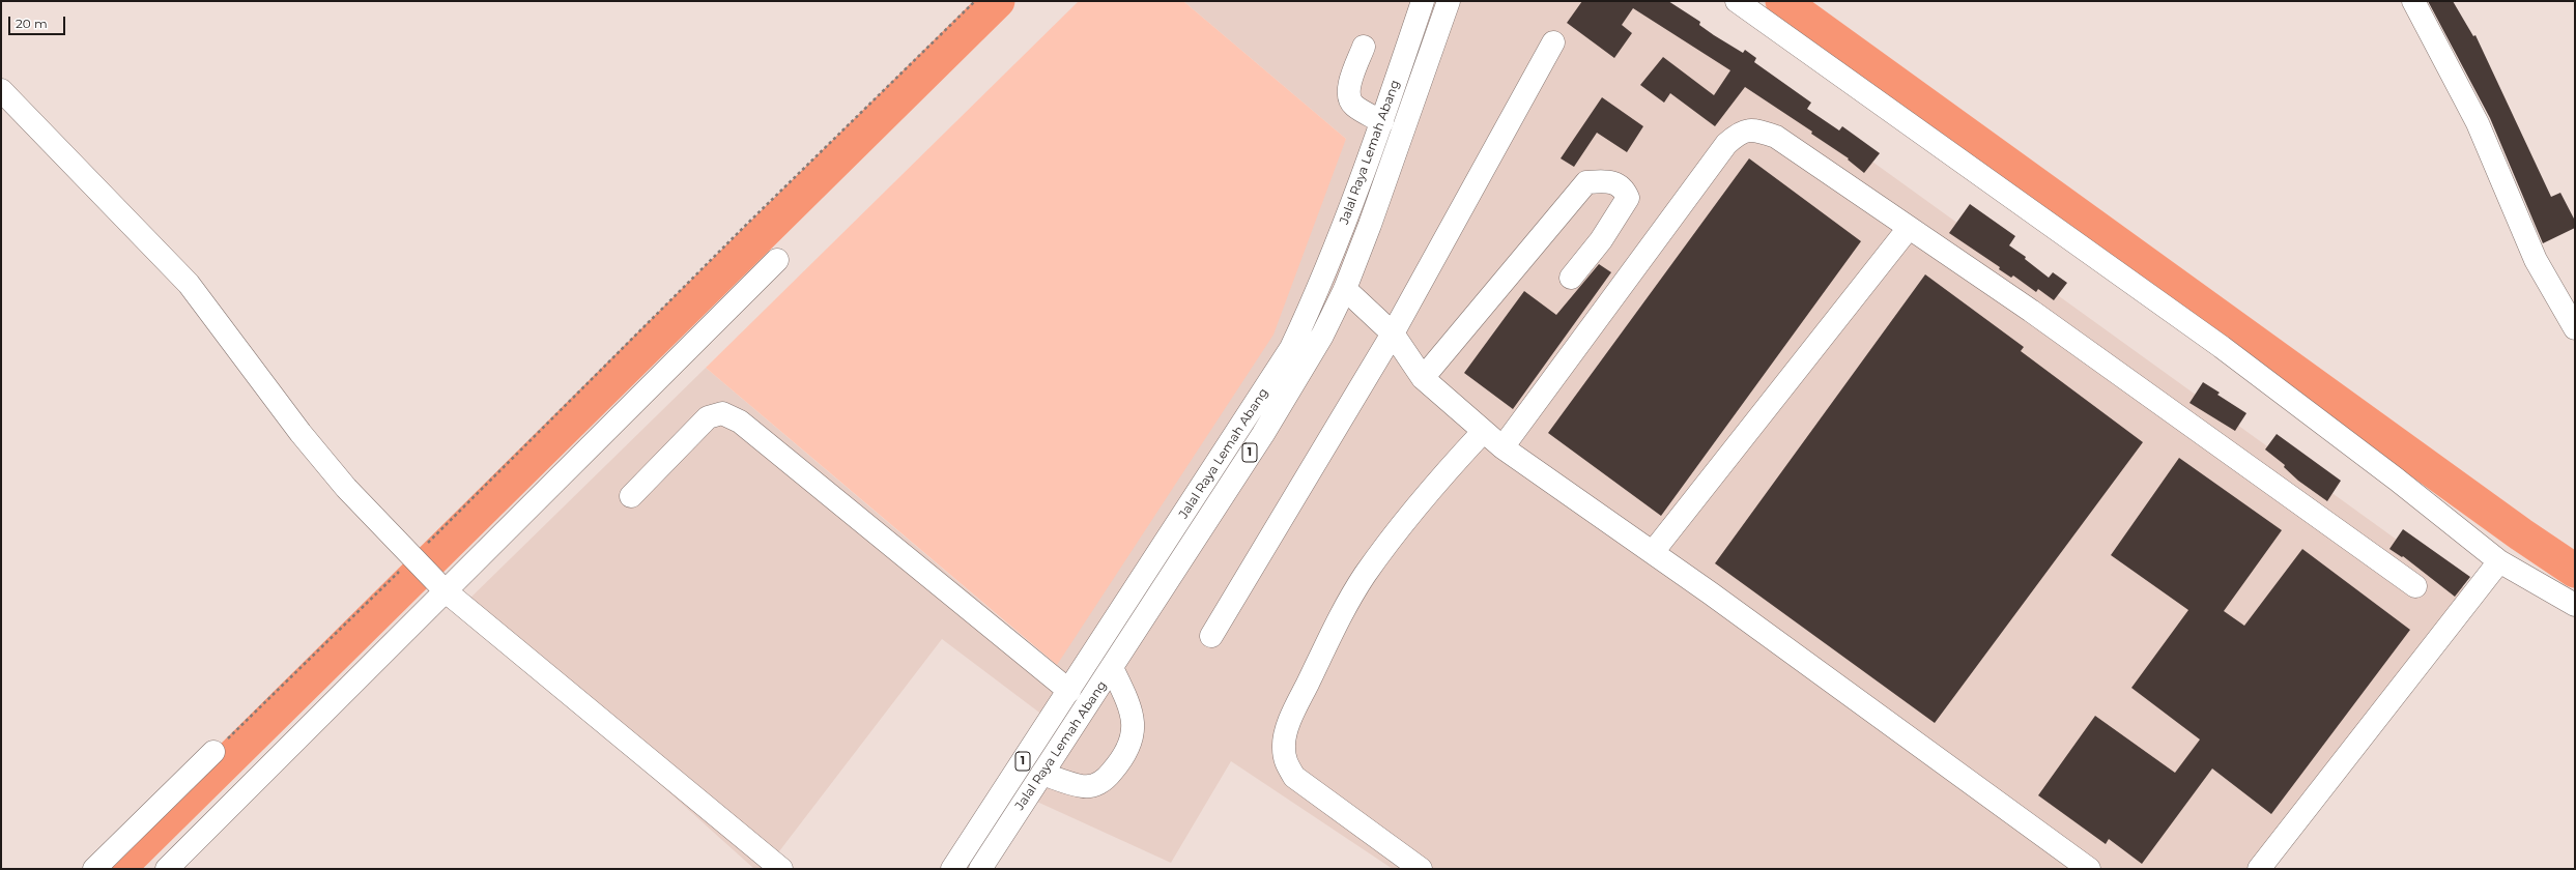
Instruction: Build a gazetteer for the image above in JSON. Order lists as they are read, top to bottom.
{
  "streets": {
    "main road": ["Jalal Raya Lemah Abang", "1"]
  },
  "scale_bar": "20 m"
}
